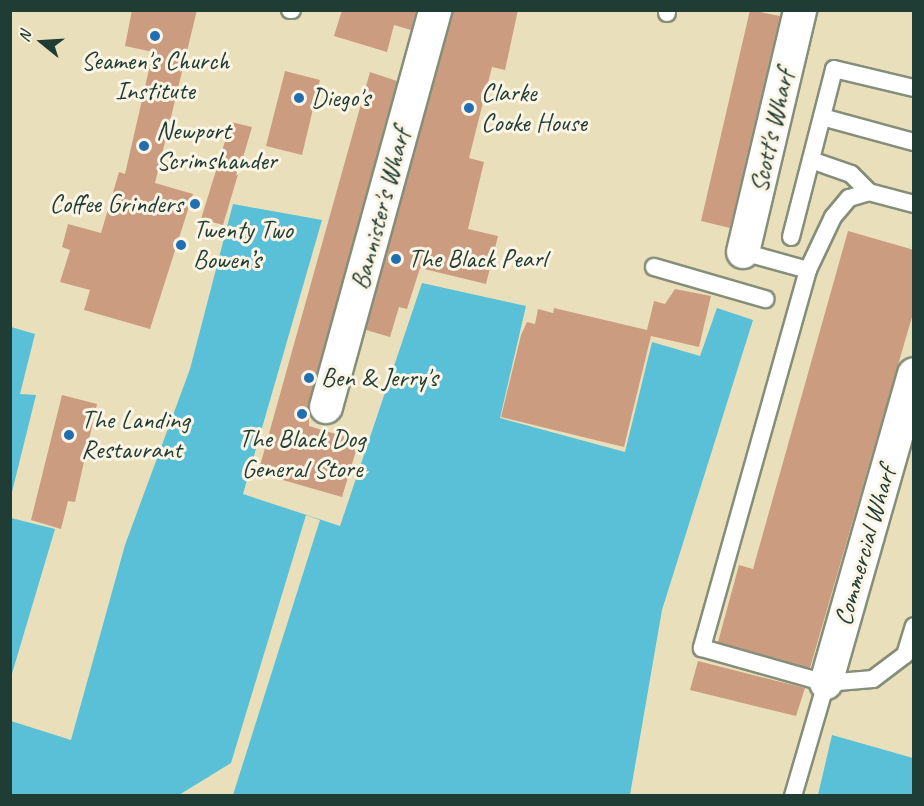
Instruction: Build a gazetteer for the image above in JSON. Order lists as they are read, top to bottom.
{
  "streets": {
    "street": ["Scott's Wharf", "Bannister's Wharf", "Commercial Wharf"]
  },
  "places": [
    "Seamen's Church Institute",
    "Diego's",
    "Clarke Cooke House",
    "Newport Scrimshander",
    "Coffee Grinders",
    "Twenty Two Bowen’s",
    "The Black Pearl",
    "Ben & Jerry's",
    "The Black Dog General Store",
    "The Landing Restaurant"
  ],
  "north": "left"
}
